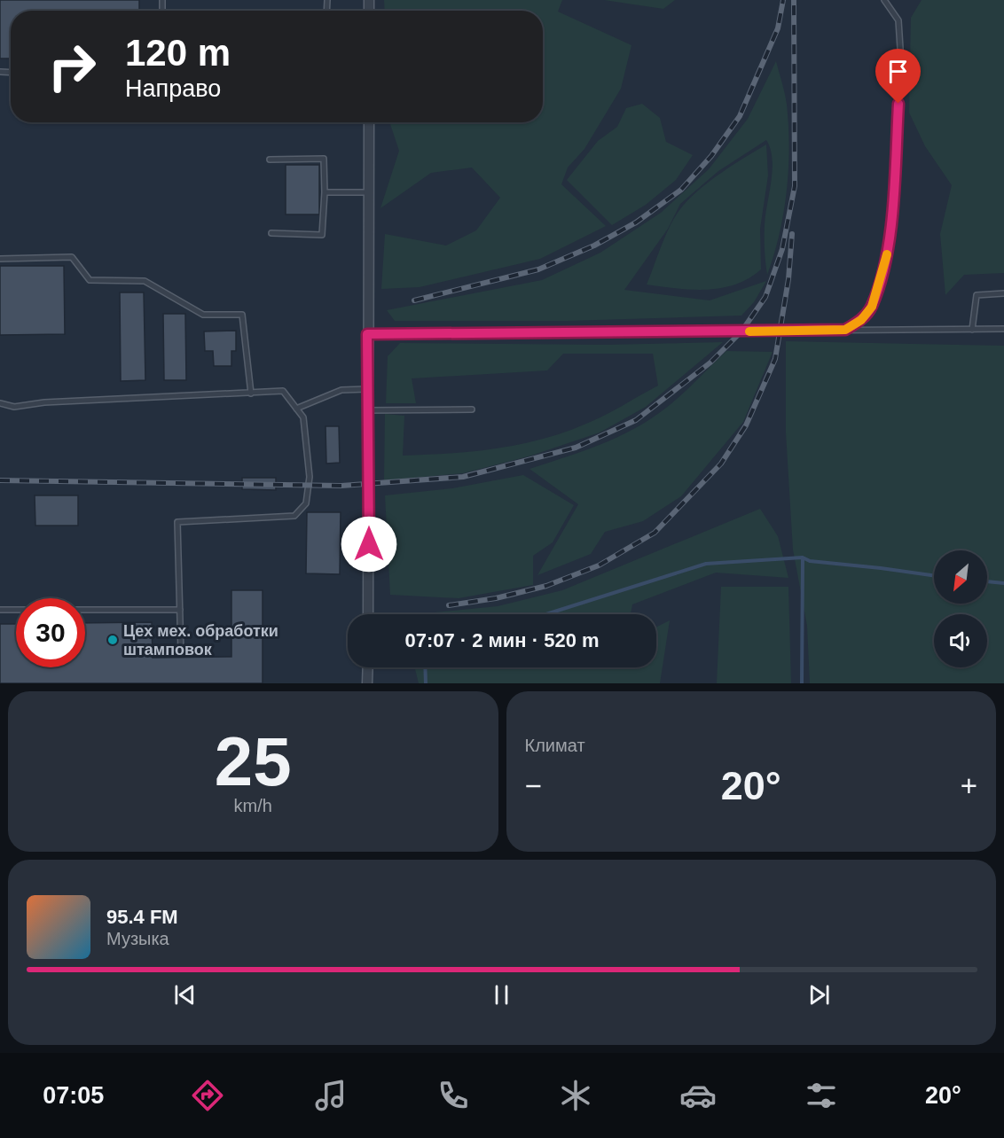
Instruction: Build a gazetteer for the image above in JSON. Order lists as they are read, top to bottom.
{
  "places": ["Цех мех. обработки штамповок"],
  "north": "bottom left",
  "page": {
    "turn": ["120 m", "Направо"],
    "limit": "30",
    "trip": "07:07 · 2 мин · 520 m",
    "tile": [
      ["25", "km/h"],
      "Климат"
    ],
    "heat": ["−", "20°", "+"],
    "song": ["95.4 FM", "Музыка"],
    "tabs": ["07:05", "20°"]
  }
}
